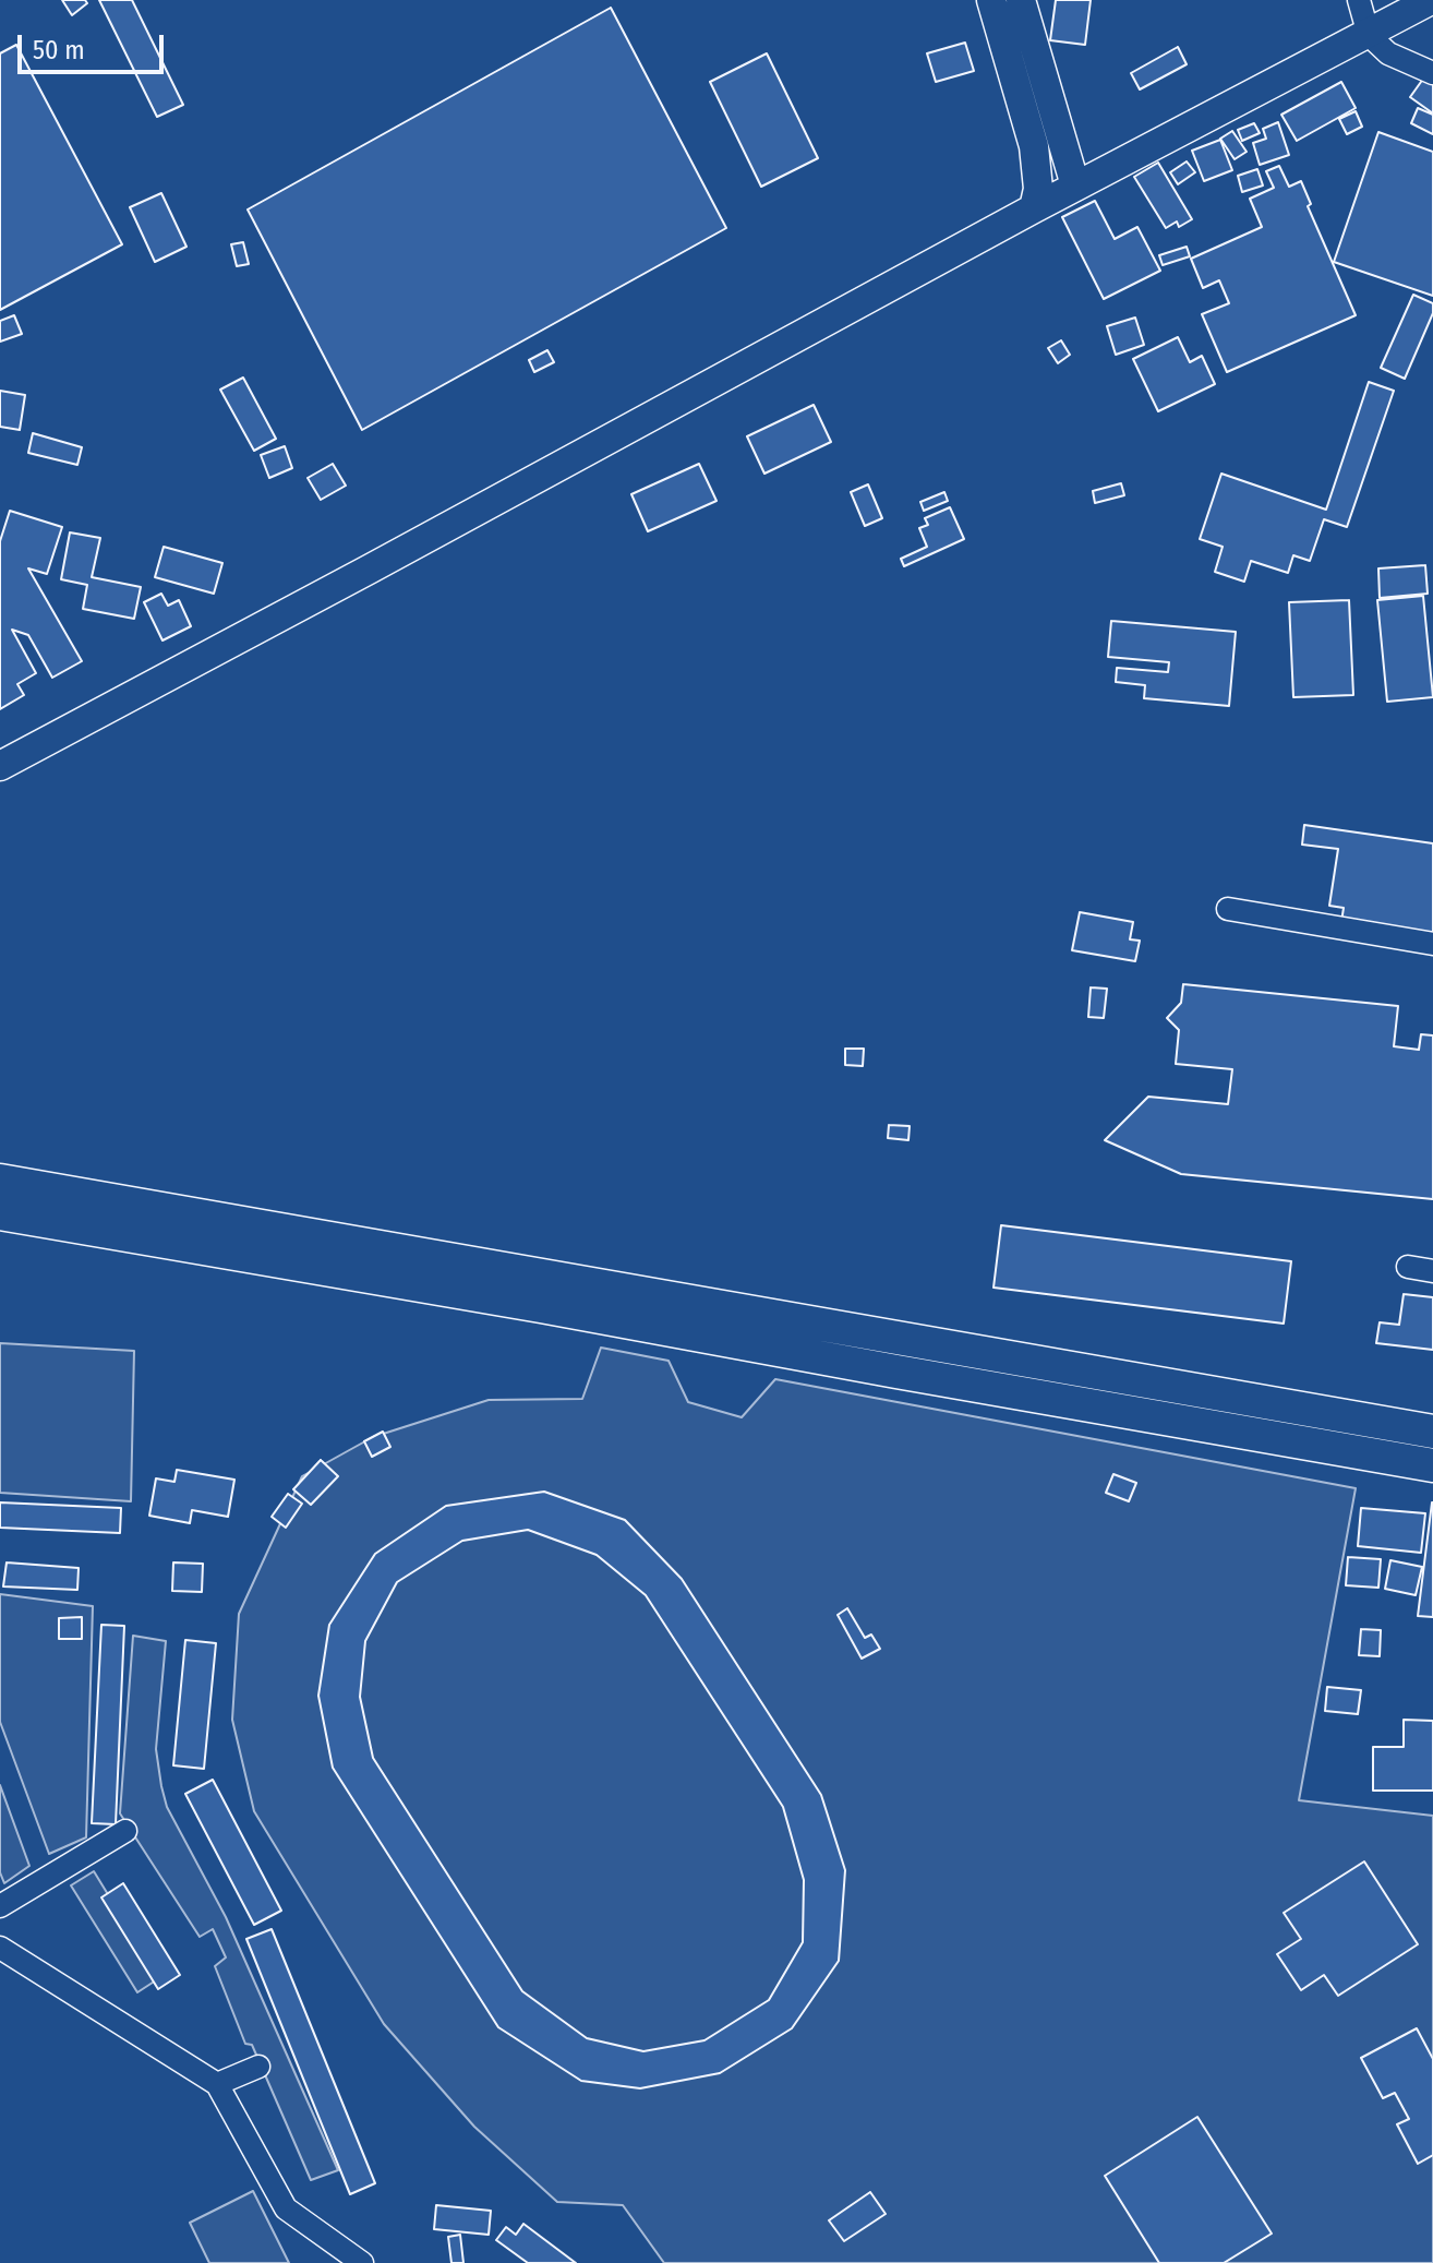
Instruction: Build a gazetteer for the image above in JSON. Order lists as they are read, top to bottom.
{
  "scale_bar": "50 m"
}
